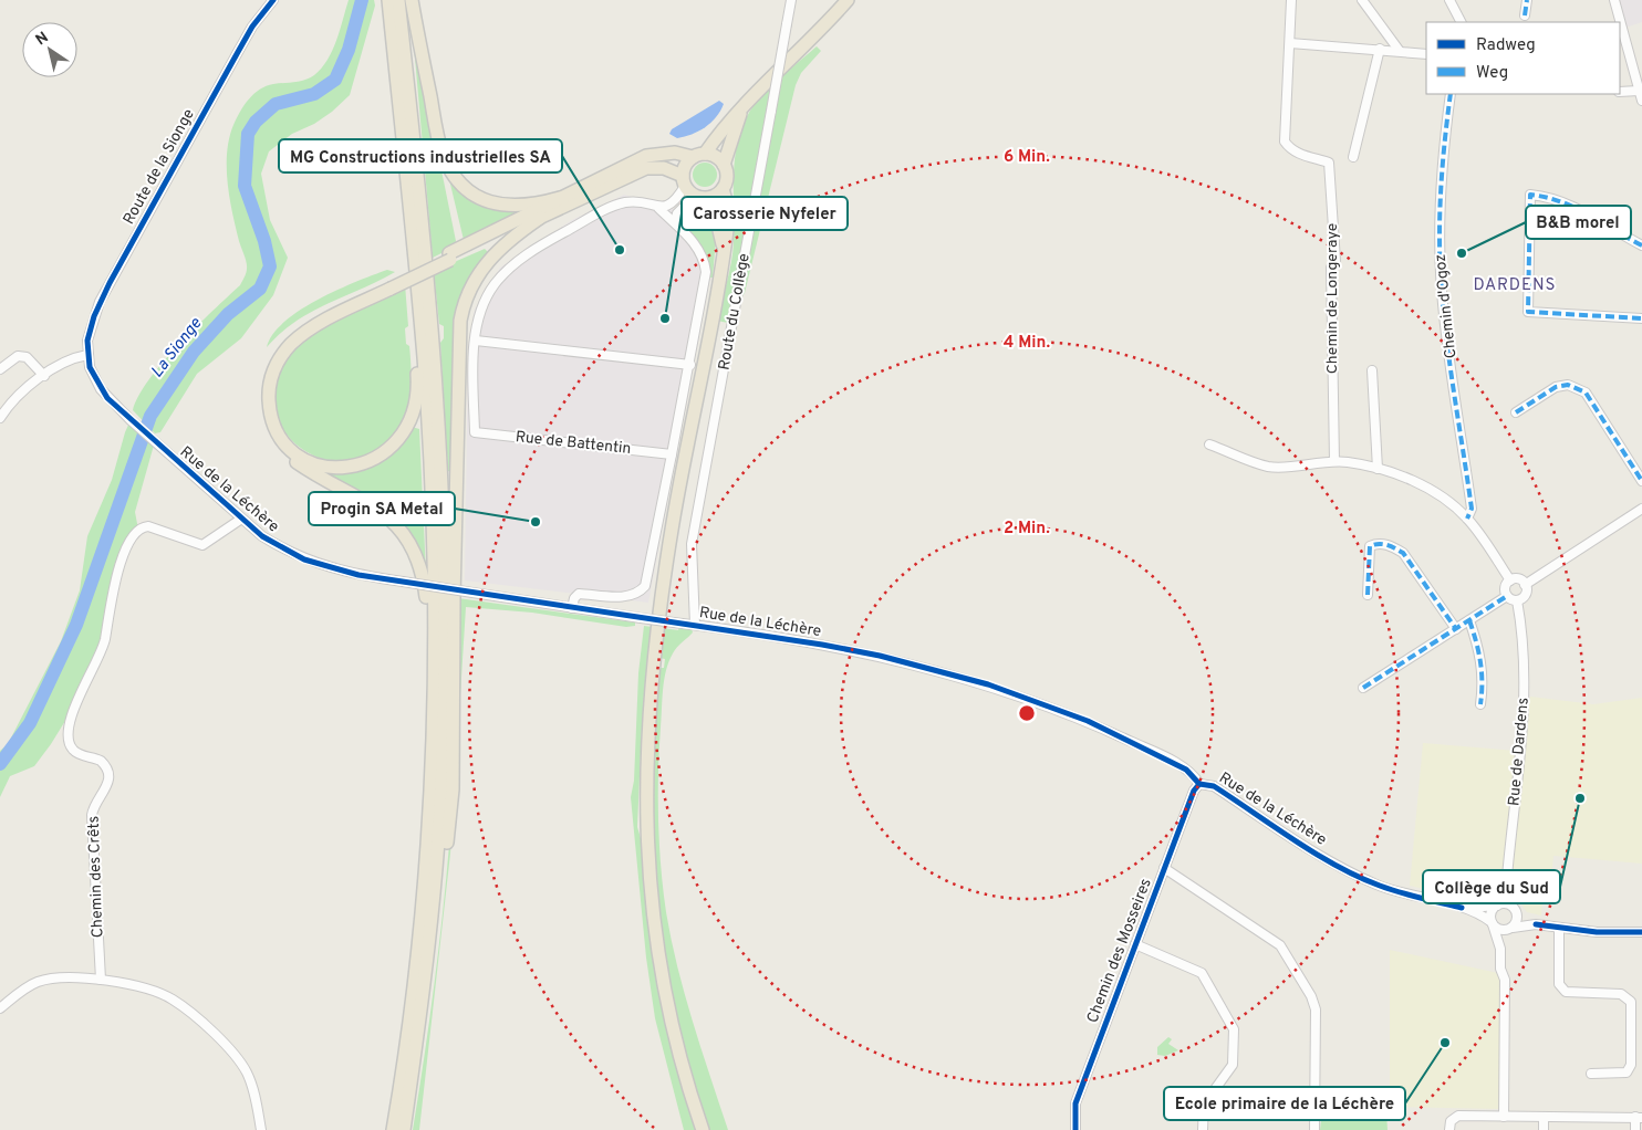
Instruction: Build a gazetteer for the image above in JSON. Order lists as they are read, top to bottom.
{
  "streets": {
    "street": [
      "Route de la Sionge",
      "Chemin de Longeraye",
      "Chemin d'Ogoz",
      "Route du Collège",
      "Rue de Battentin",
      "Rue de la Léchère",
      "Rue de Dardens",
      "Chemin des Crêts",
      "Chemin des Mosseires"
    ]
  },
  "crossings": [
    ["Route de la Sionge", "Rue de la Léchère"],
    ["Route du Collège", "Rue de la Léchère"],
    ["Rue de la Léchère", "Rue de Dardens"],
    ["Rue de la Léchère", "Chemin des Crêts"],
    ["Rue de la Léchère", "Chemin des Mosseires"]
  ],
  "districts": ["DARDENS"],
  "water": ["La Sionge"],
  "places": [
    "MG Constructions industrielles SA",
    "B&B morel",
    "Carosserie Nyfeler",
    "Progin SA Metal",
    "Collège du Sud",
    "Ecole primaire de la Léchère"
  ],
  "legend": ["Radweg", "Weg"],
  "north": "top left",
  "rings": ["6 Min.", "4 Min.", "2 Min."]
}
